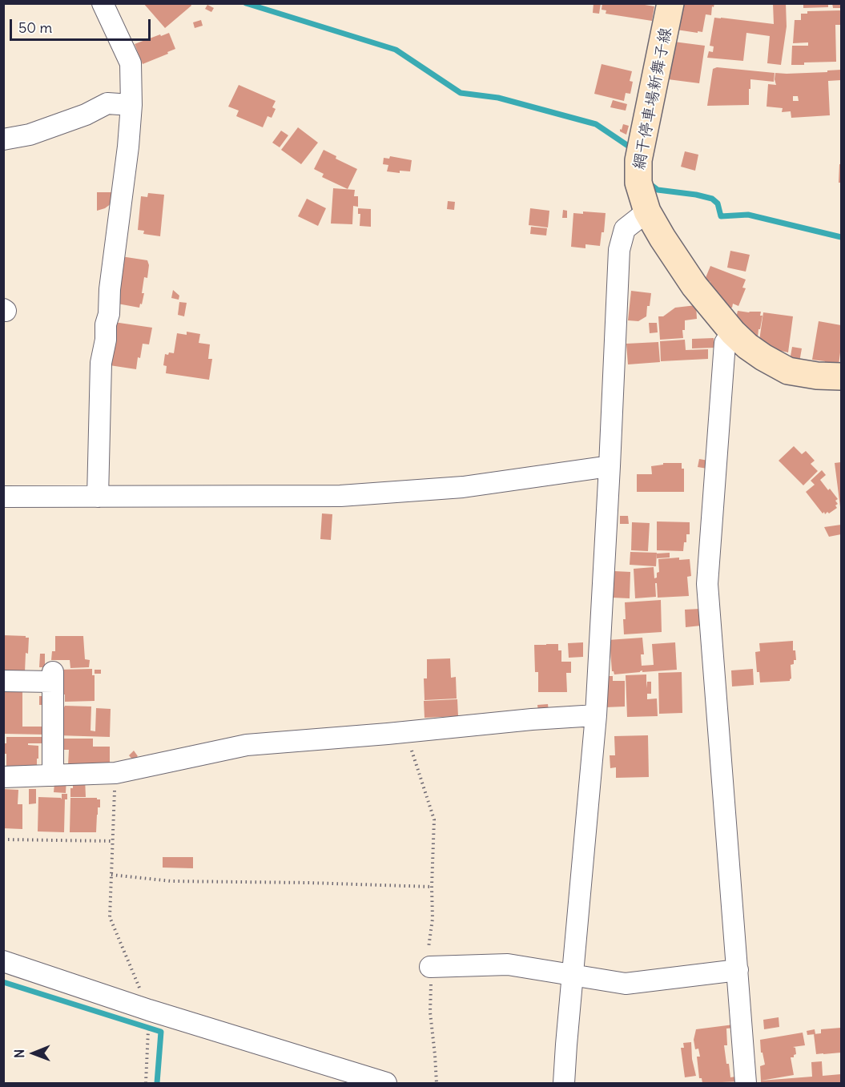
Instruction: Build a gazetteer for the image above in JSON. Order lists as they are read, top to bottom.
{
  "streets": {
    "main road": ["網干停車場新舞子線"]
  },
  "scale_bar": "50 m",
  "north": "left"
}
